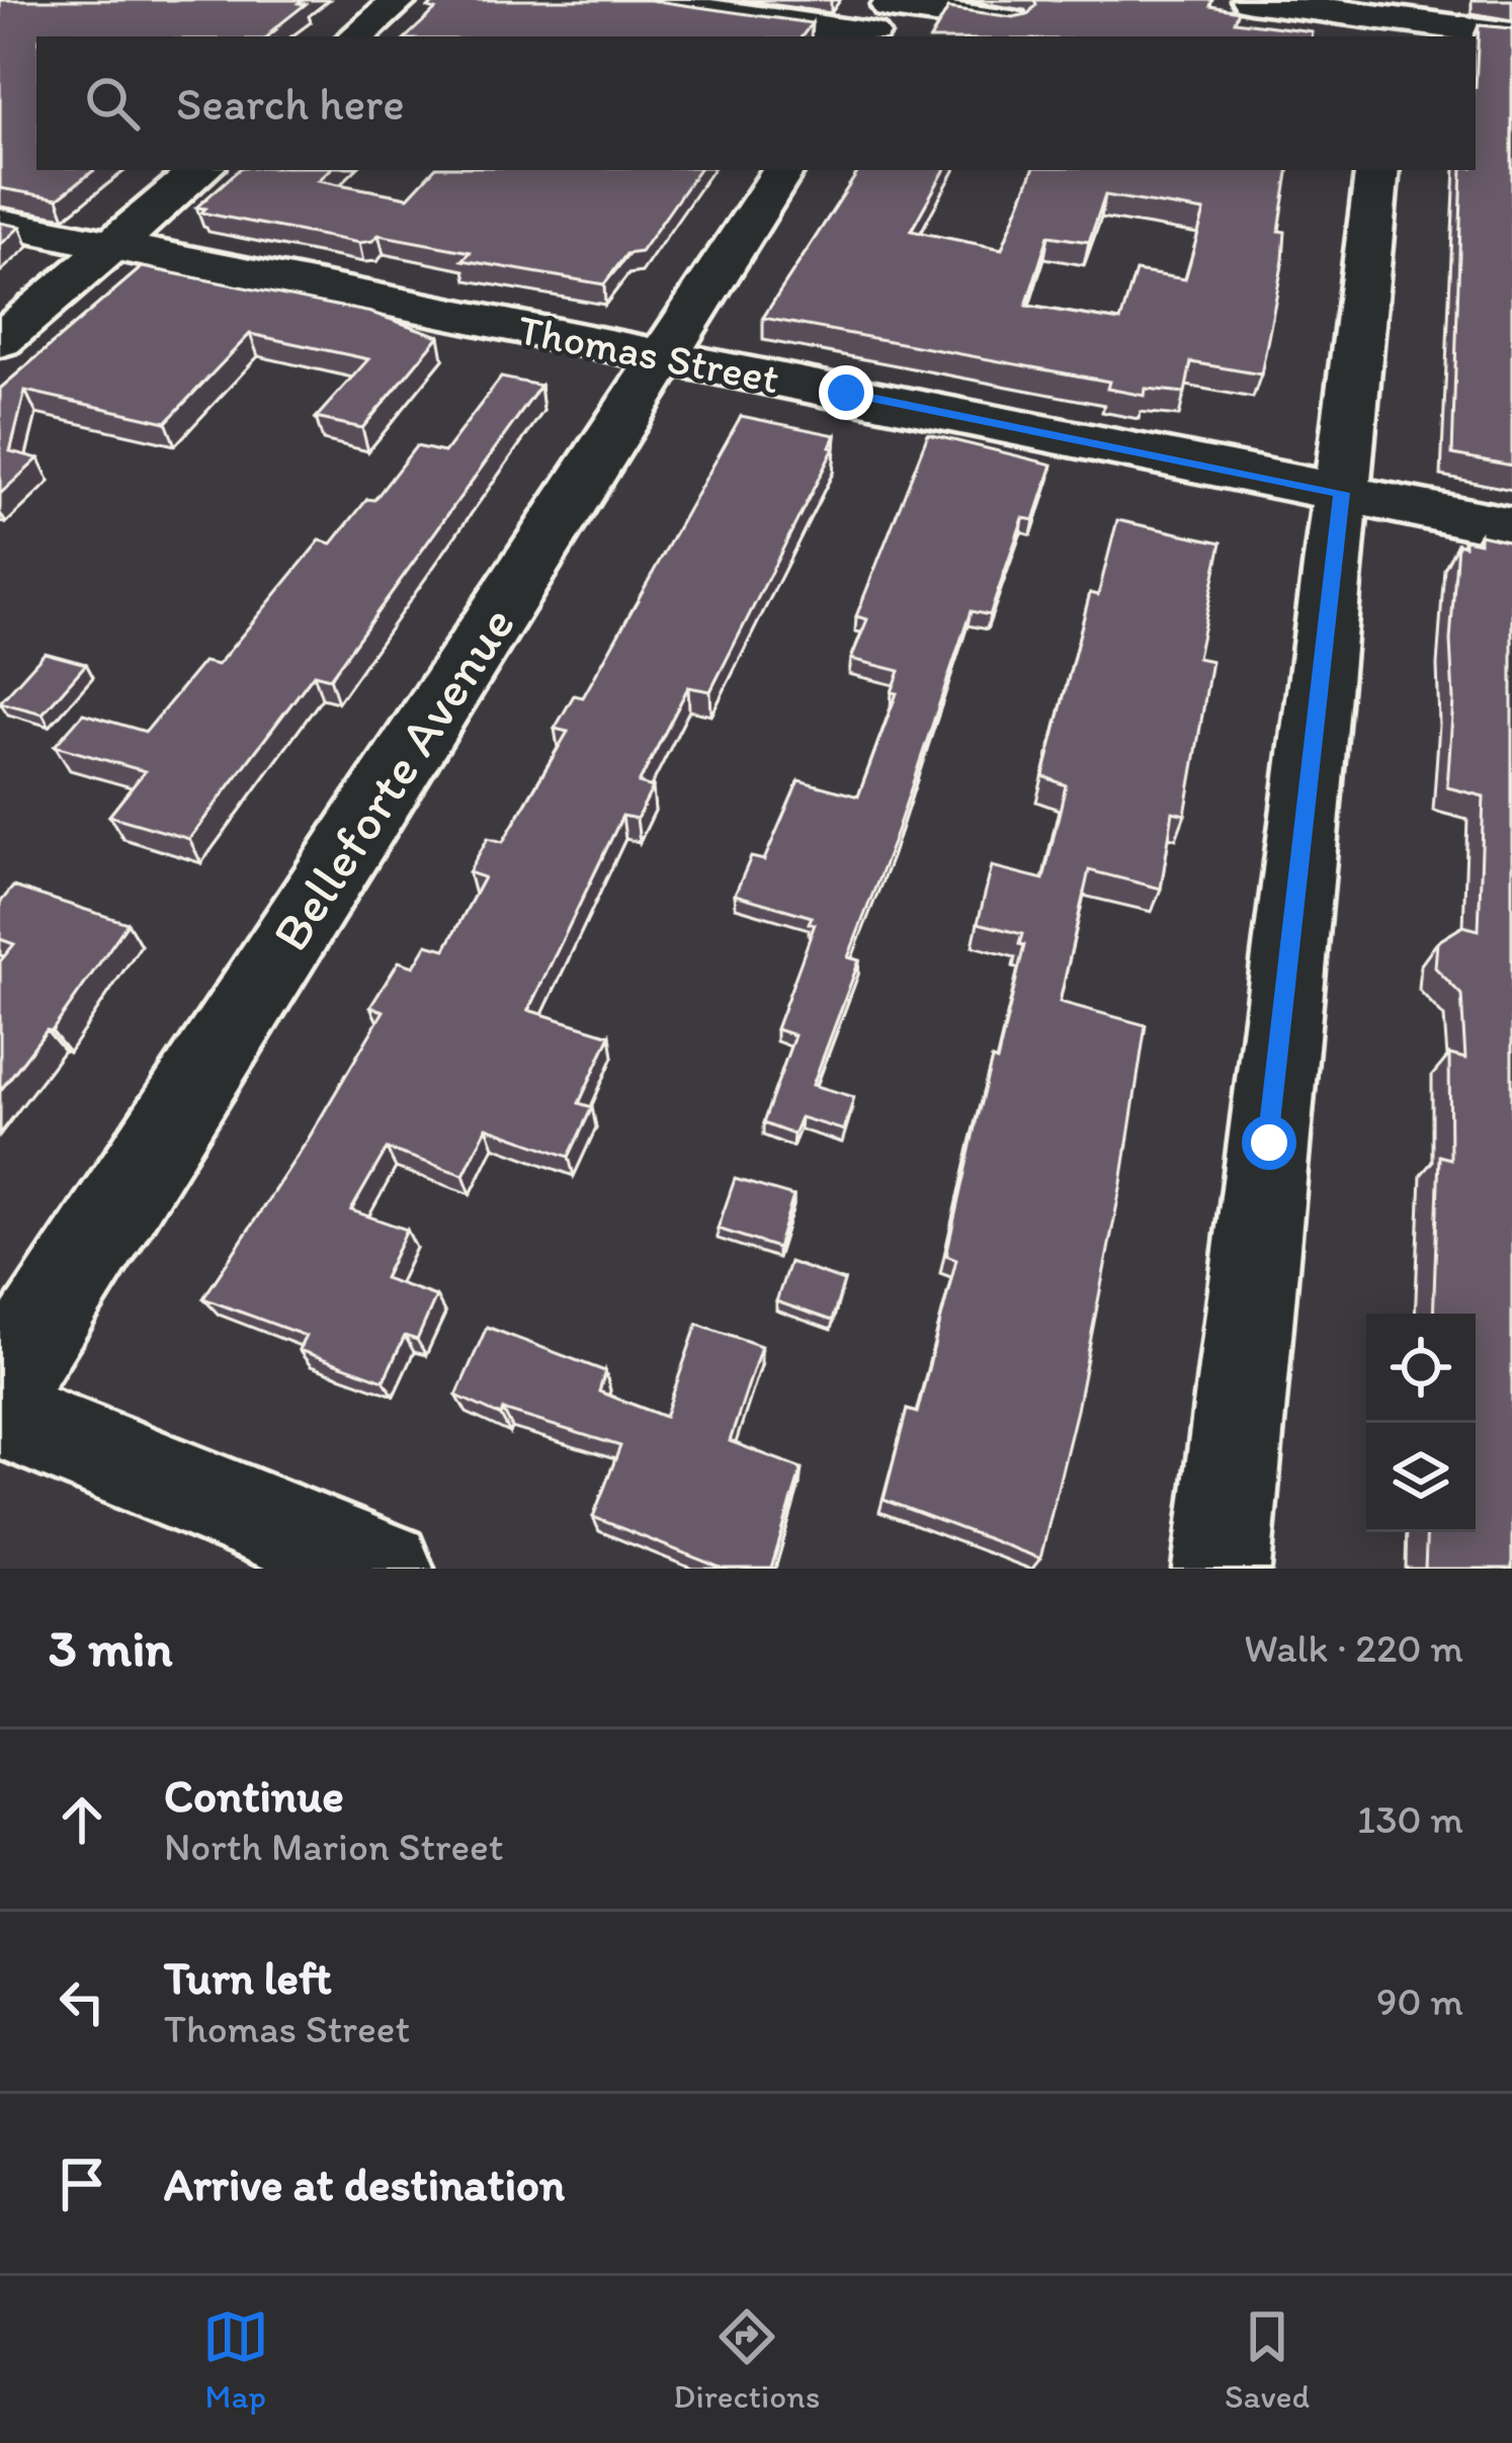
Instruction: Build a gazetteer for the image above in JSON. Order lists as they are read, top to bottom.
{
  "streets": {
    "street": ["Thomas Street", "Belleforte Avenue"]
  },
  "crossings": [
    ["Thomas Street", "Belleforte Avenue"]
  ],
  "page": {
    "search": "Search here",
    "heading": ["3 min", "Walk · 220 m"],
    "list": [
      ["Continue", "North Marion Street", "130 m"],
      ["Turn left", "Thomas Street", "90 m"],
      "Arrive at destination"
    ],
    "nav": ["Map", "Directions", "Saved"]
  }
}
